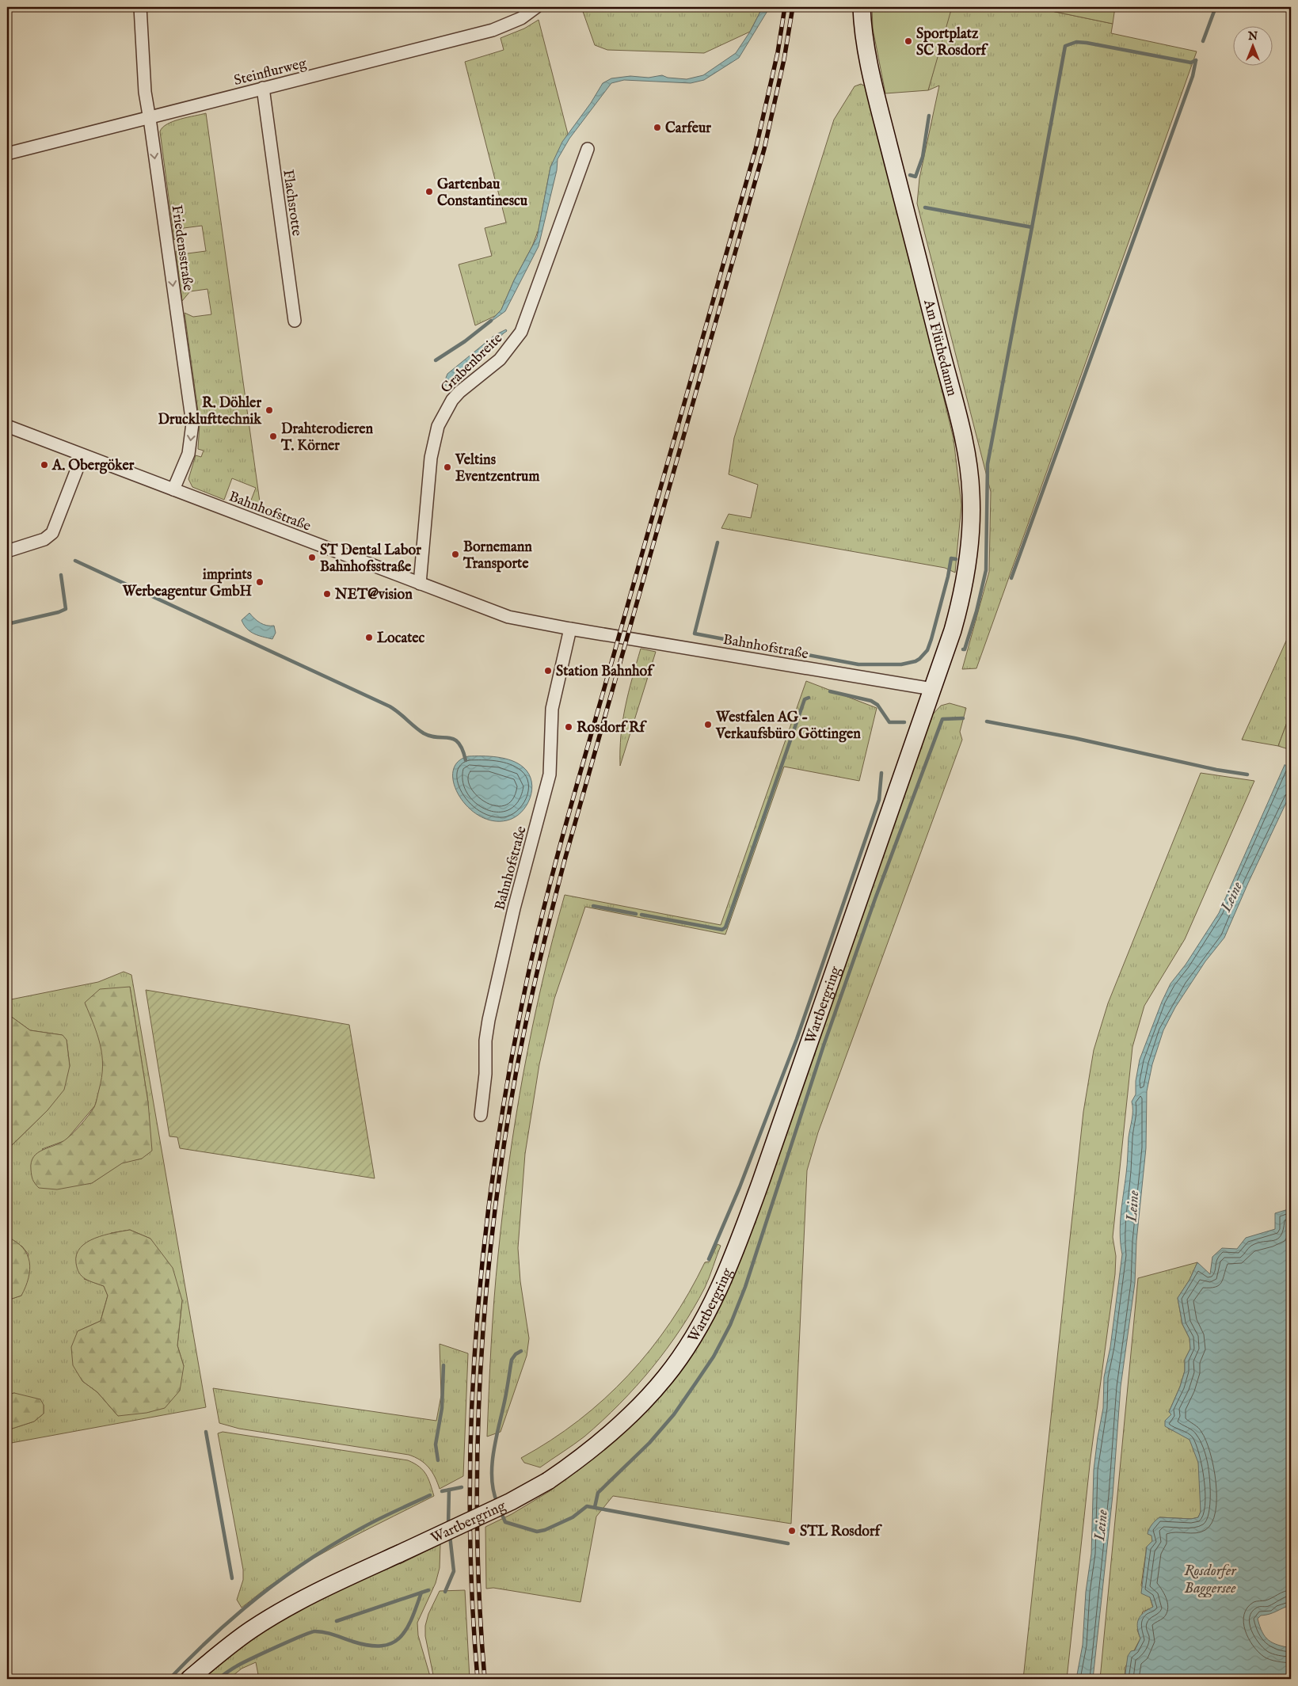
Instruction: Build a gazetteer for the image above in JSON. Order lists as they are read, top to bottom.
{
  "streets": {
    "main road": ["Am Flüthedamm", "Wartbergring"],
    "street": [
      "Steinflurweg",
      "Flachsrotte",
      "Friedensstraße",
      "Grabenbreite",
      "Bahnhofstraße"
    ]
  },
  "crossings": [
    ["Steinflurweg", "Flachsrotte"],
    ["Steinflurweg", "Friedensstraße"],
    ["Friedensstraße", "Bahnhofstraße"],
    ["Am Flüthedamm", "Bahnhofstraße"],
    ["Am Flüthedamm", "Wartbergring"],
    ["Grabenbreite", "Bahnhofstraße"],
    ["Bahnhofstraße", "Wartbergring"]
  ],
  "one_way": ["Friedensstraße"],
  "water": ["Leine", "Rosdorfer Baggersee"],
  "places": [
    "Sportplatz SC Rosdorf",
    "Carfeur",
    "Gartenbau Constantinescu",
    "R. Döhler Drucklufttechnik",
    "Drahterodieren T. Körner",
    "A. Obergöker",
    "Veltins Eventzentrum",
    "Bornemann Transporte",
    "ST Dental Labor Bahnhofsstraße",
    "imprints Werbeagentur GmbH",
    "NET@vision",
    "Locatec",
    "Station Bahnhof",
    "Westfalen AG - Verkaufsbüro Göttingen",
    "Rosdorf Rf",
    "STL Rosdorf"
  ],
  "north": "top"
}
